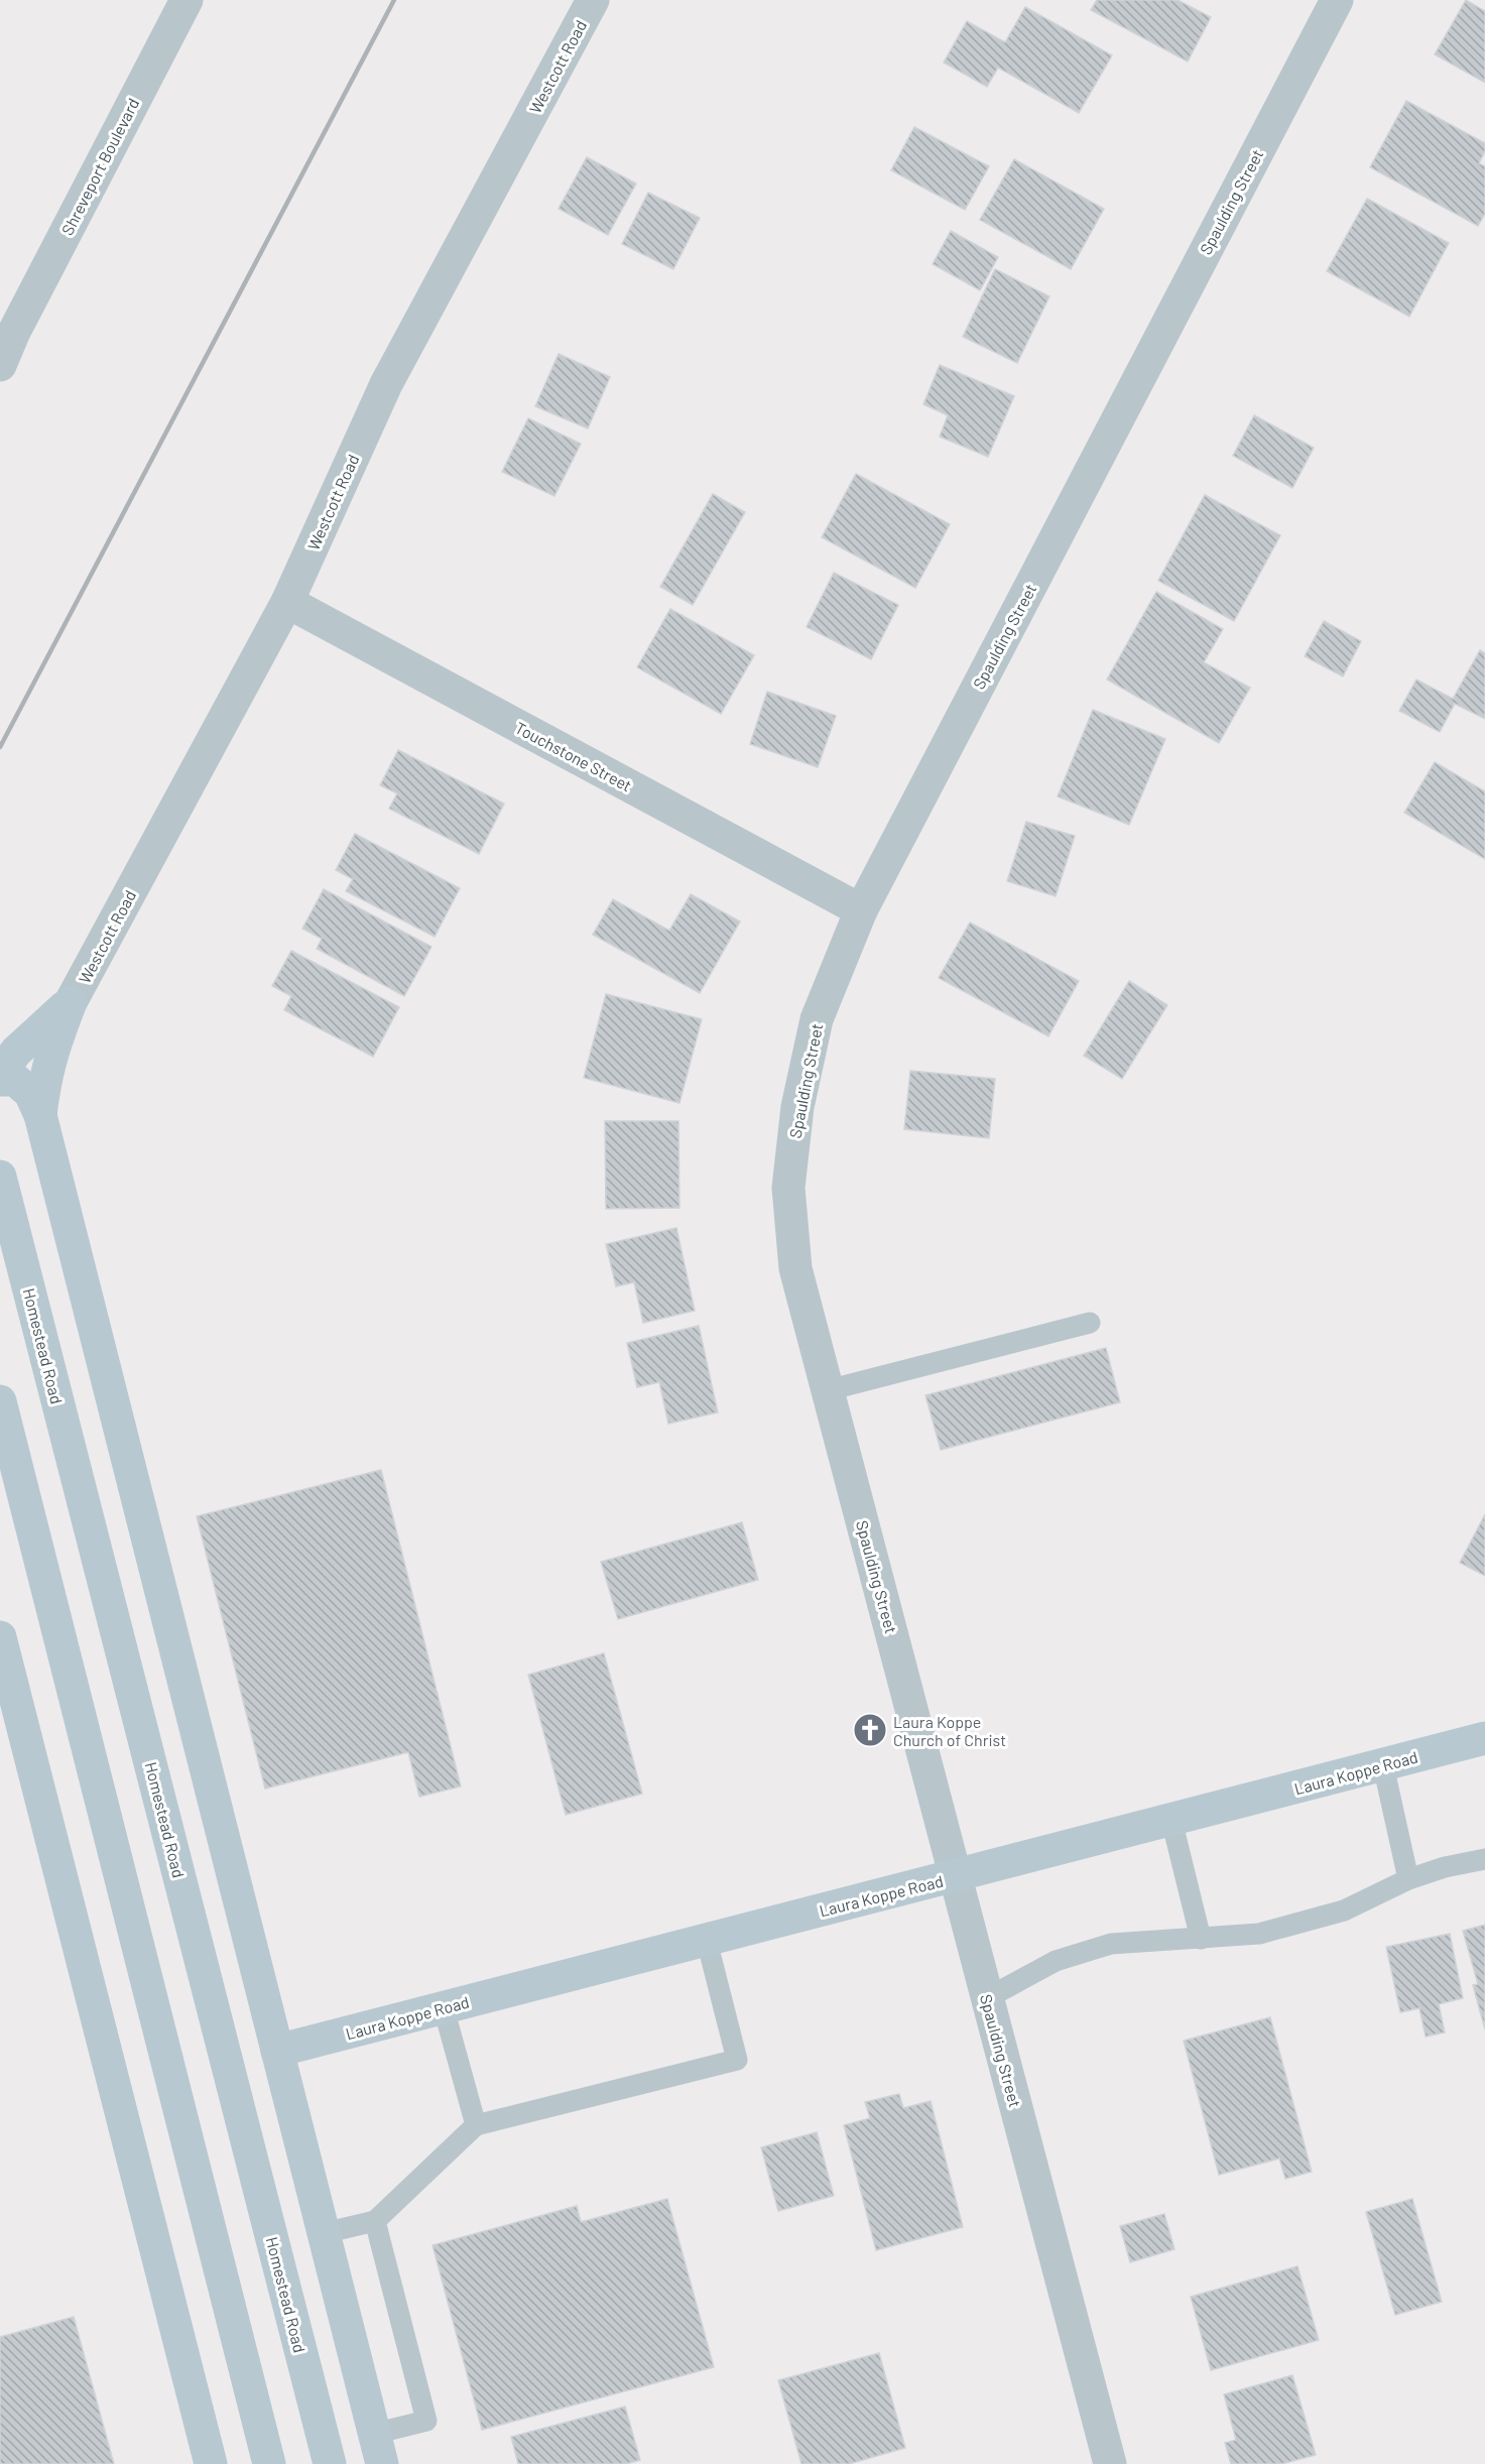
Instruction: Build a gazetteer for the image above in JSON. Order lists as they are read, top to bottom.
{
  "streets": {
    "main road": ["Homestead Road", "Laura Koppe Road"],
    "street": [
      "Westcott Road",
      "Shreveport Boulevard",
      "Spaulding Street",
      "Touchstone Street"
    ]
  },
  "crossings": [
    ["Westcott Road", "Touchstone Street"],
    ["Spaulding Street", "Touchstone Street"],
    ["Spaulding Street", "Laura Koppe Road"]
  ],
  "places": {
    "church": ["Laura Koppe Church of Christ"]
  }
}
